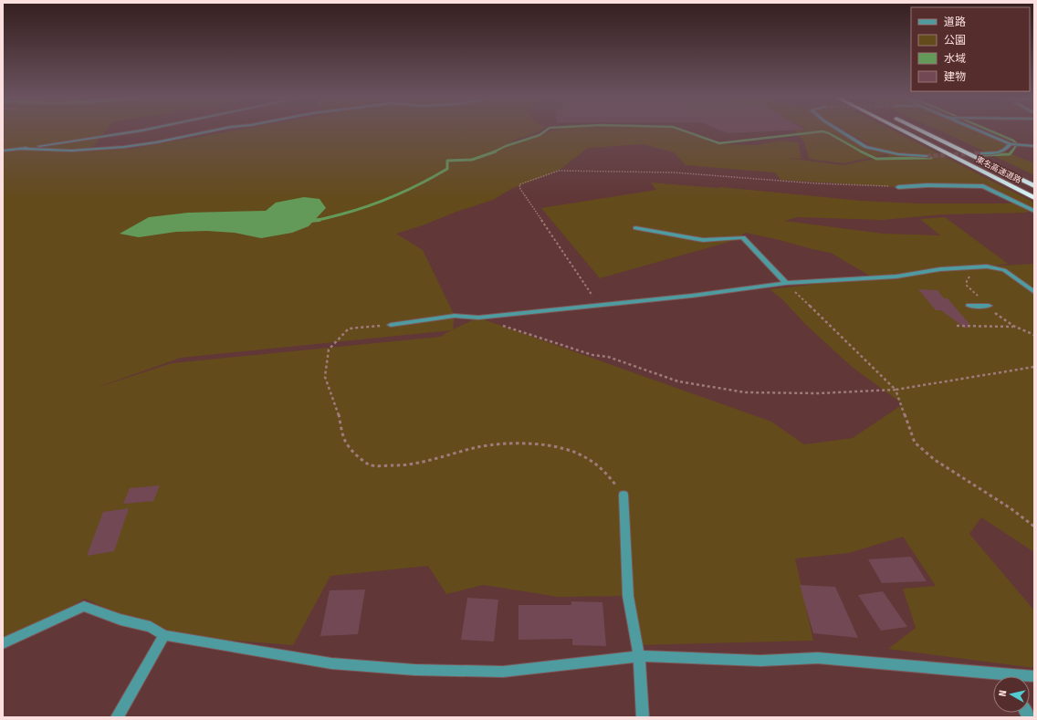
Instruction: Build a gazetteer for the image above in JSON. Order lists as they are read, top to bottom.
{
  "streets": {
    "highway": ["東名高速道路"]
  },
  "legend": [
    "道路",
    "公園",
    "水域",
    "建物"
  ],
  "north": "left"
}
